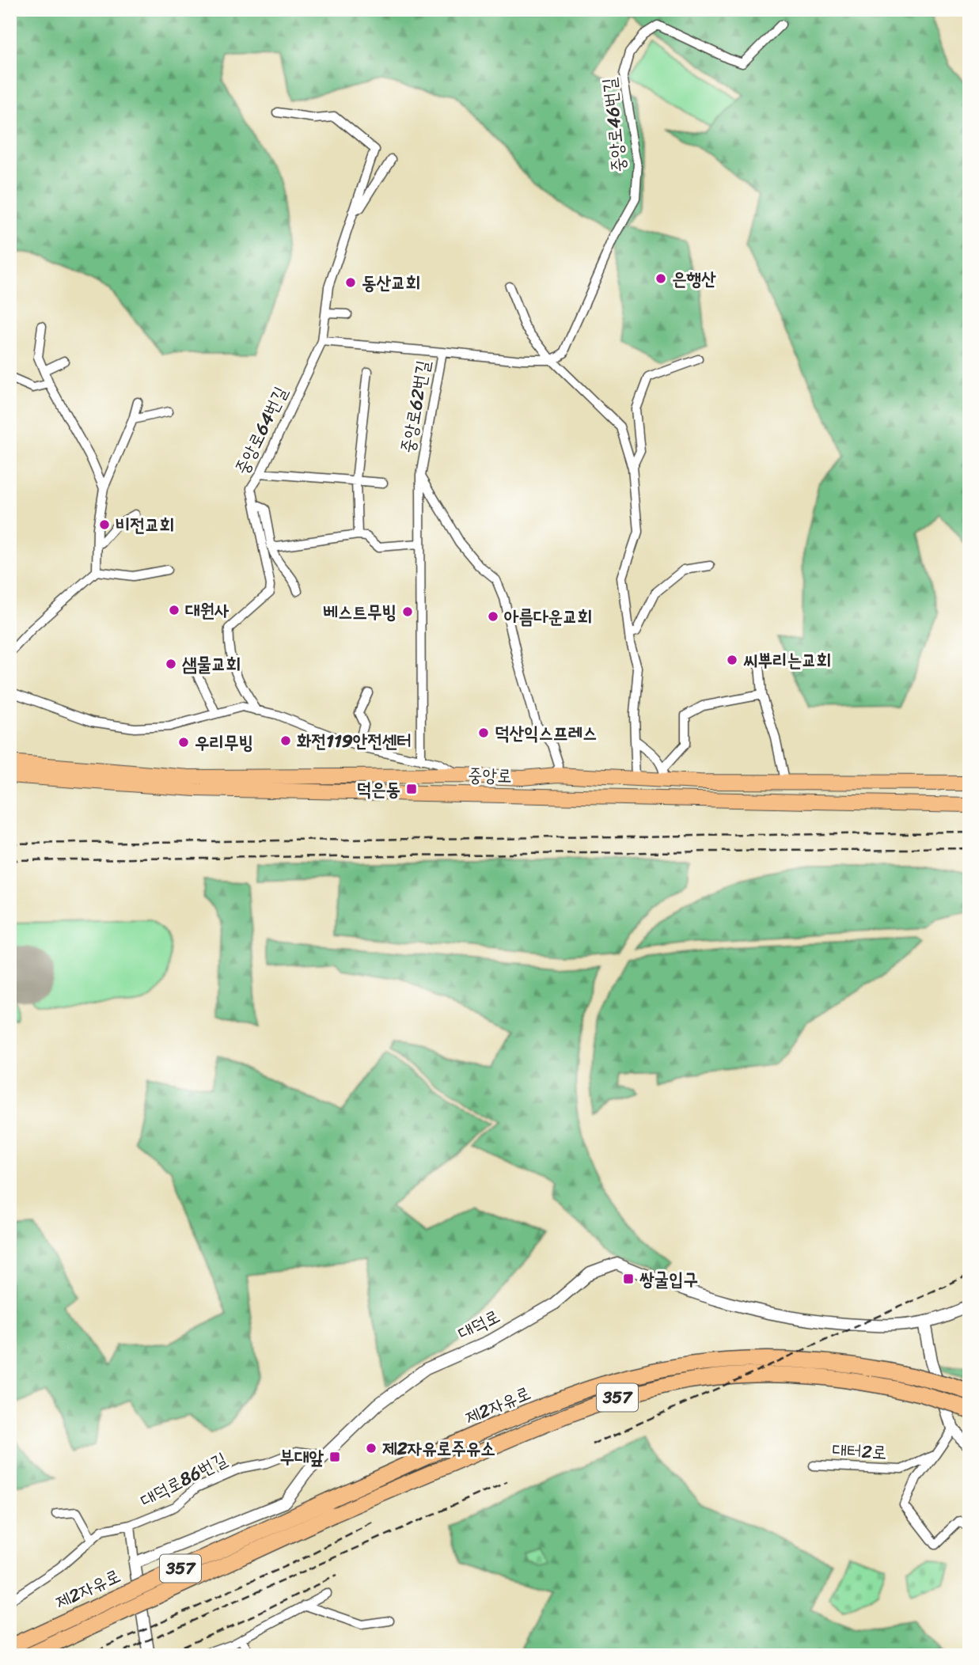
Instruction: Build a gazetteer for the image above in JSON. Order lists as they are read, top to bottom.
{
  "streets": {
    "highway": ["357", "제2자유로"],
    "main road": ["중앙로"],
    "street": [
      "중앙로46번길",
      "중앙로62번길",
      "중앙로64번길",
      "대덕로",
      "대터2로",
      "대덕로86번길"
    ]
  },
  "crossings": [
    ["중앙로46번길", "중앙로62번길"],
    ["대덕로", "대덕로86번길"]
  ],
  "places": {
    "other": [
      "은행산",
      "동산교회",
      "비전교회",
      "대원사",
      "베스트무빙",
      "아름다운교회",
      "씨뿌리는교회",
      "샘물교회",
      "덕산익스프레스",
      "화전119안전센터",
      "우리무빙",
      "제2자유로주유소"
    ],
    "transit": ["덕은동", "쌍굴입구", "부대앞"]
  }
}
